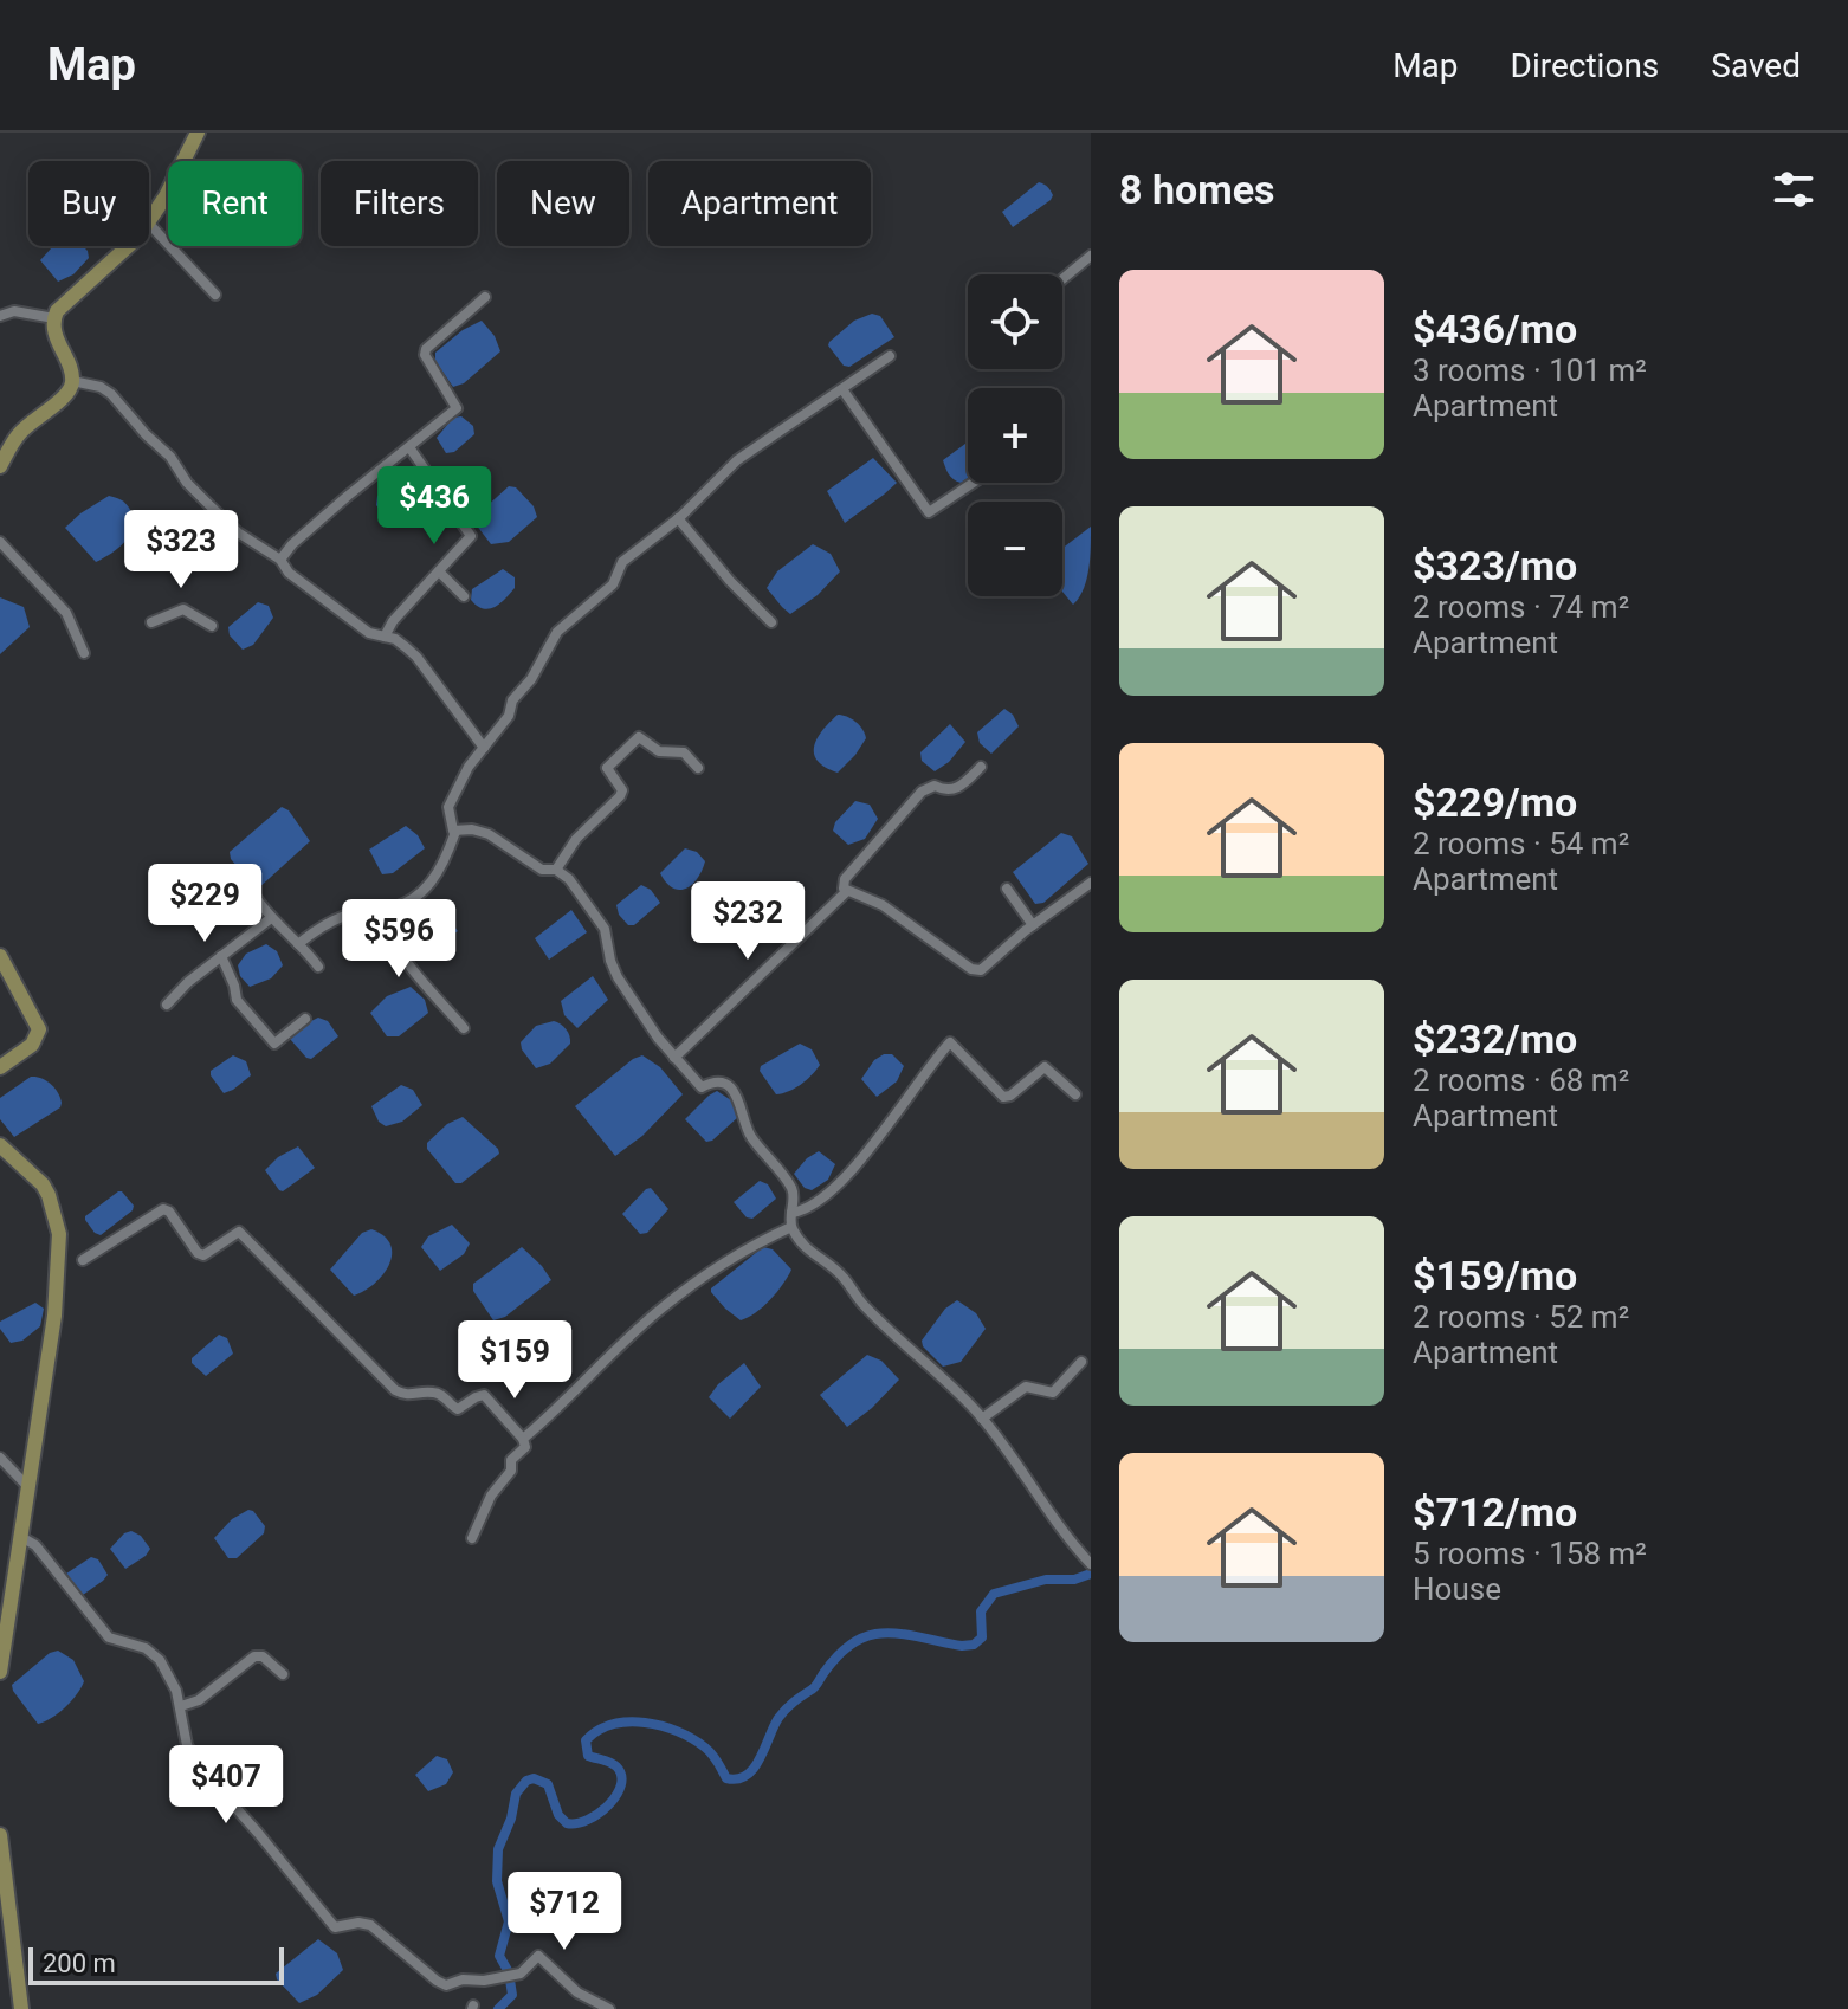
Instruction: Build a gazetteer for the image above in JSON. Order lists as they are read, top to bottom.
{
  "scale_bar": "200 m",
  "page": {
    "header": "Map",
    "nav": ["Map", "Directions", "Saved"],
    "heading": "8 homes",
    "chip": [
      "Buy",
      "Rent",
      "Filters",
      "New",
      "Apartment"
    ],
    "list": [
      {
        "name": "$436/mo",
        "note": "3 rooms · 101 m² · Apartment"
      },
      {
        "name": "$323/mo",
        "note": "2 rooms · 74 m² · Apartment"
      },
      {
        "name": "$229/mo",
        "note": "2 rooms · 54 m² · Apartment"
      },
      {
        "name": "$232/mo",
        "note": "2 rooms · 68 m² · Apartment"
      },
      {
        "name": "$159/mo",
        "note": "2 rooms · 52 m² · Apartment"
      },
      {
        "name": "$712/mo",
        "note": "5 rooms · 158 m² · House"
      }
    ],
    "map_buttons": ["+", "−"],
    "price": [
      "$436",
      "$323",
      "$229",
      "$232",
      "$596",
      "$159",
      "$407",
      "$712"
    ],
    "scale": "200 m"
  }
}
